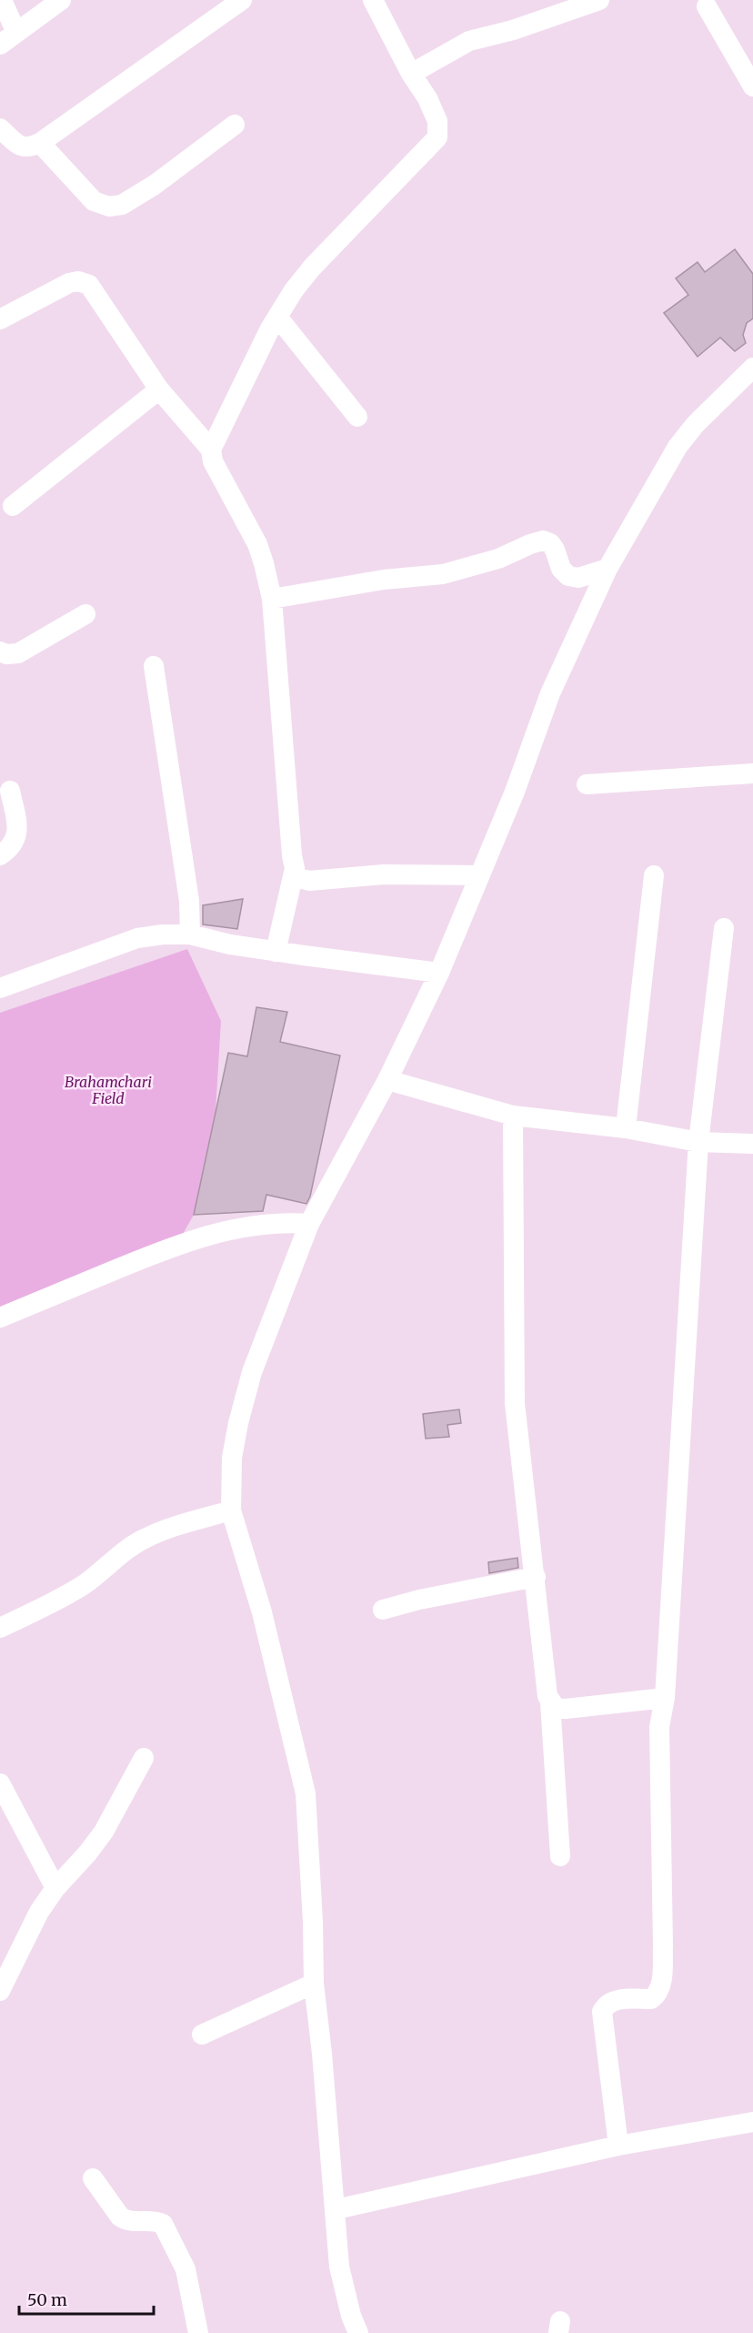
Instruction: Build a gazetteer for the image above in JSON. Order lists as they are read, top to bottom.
{
  "parks": ["Brahamchari Field"],
  "scale_bar": "50 m"
}
